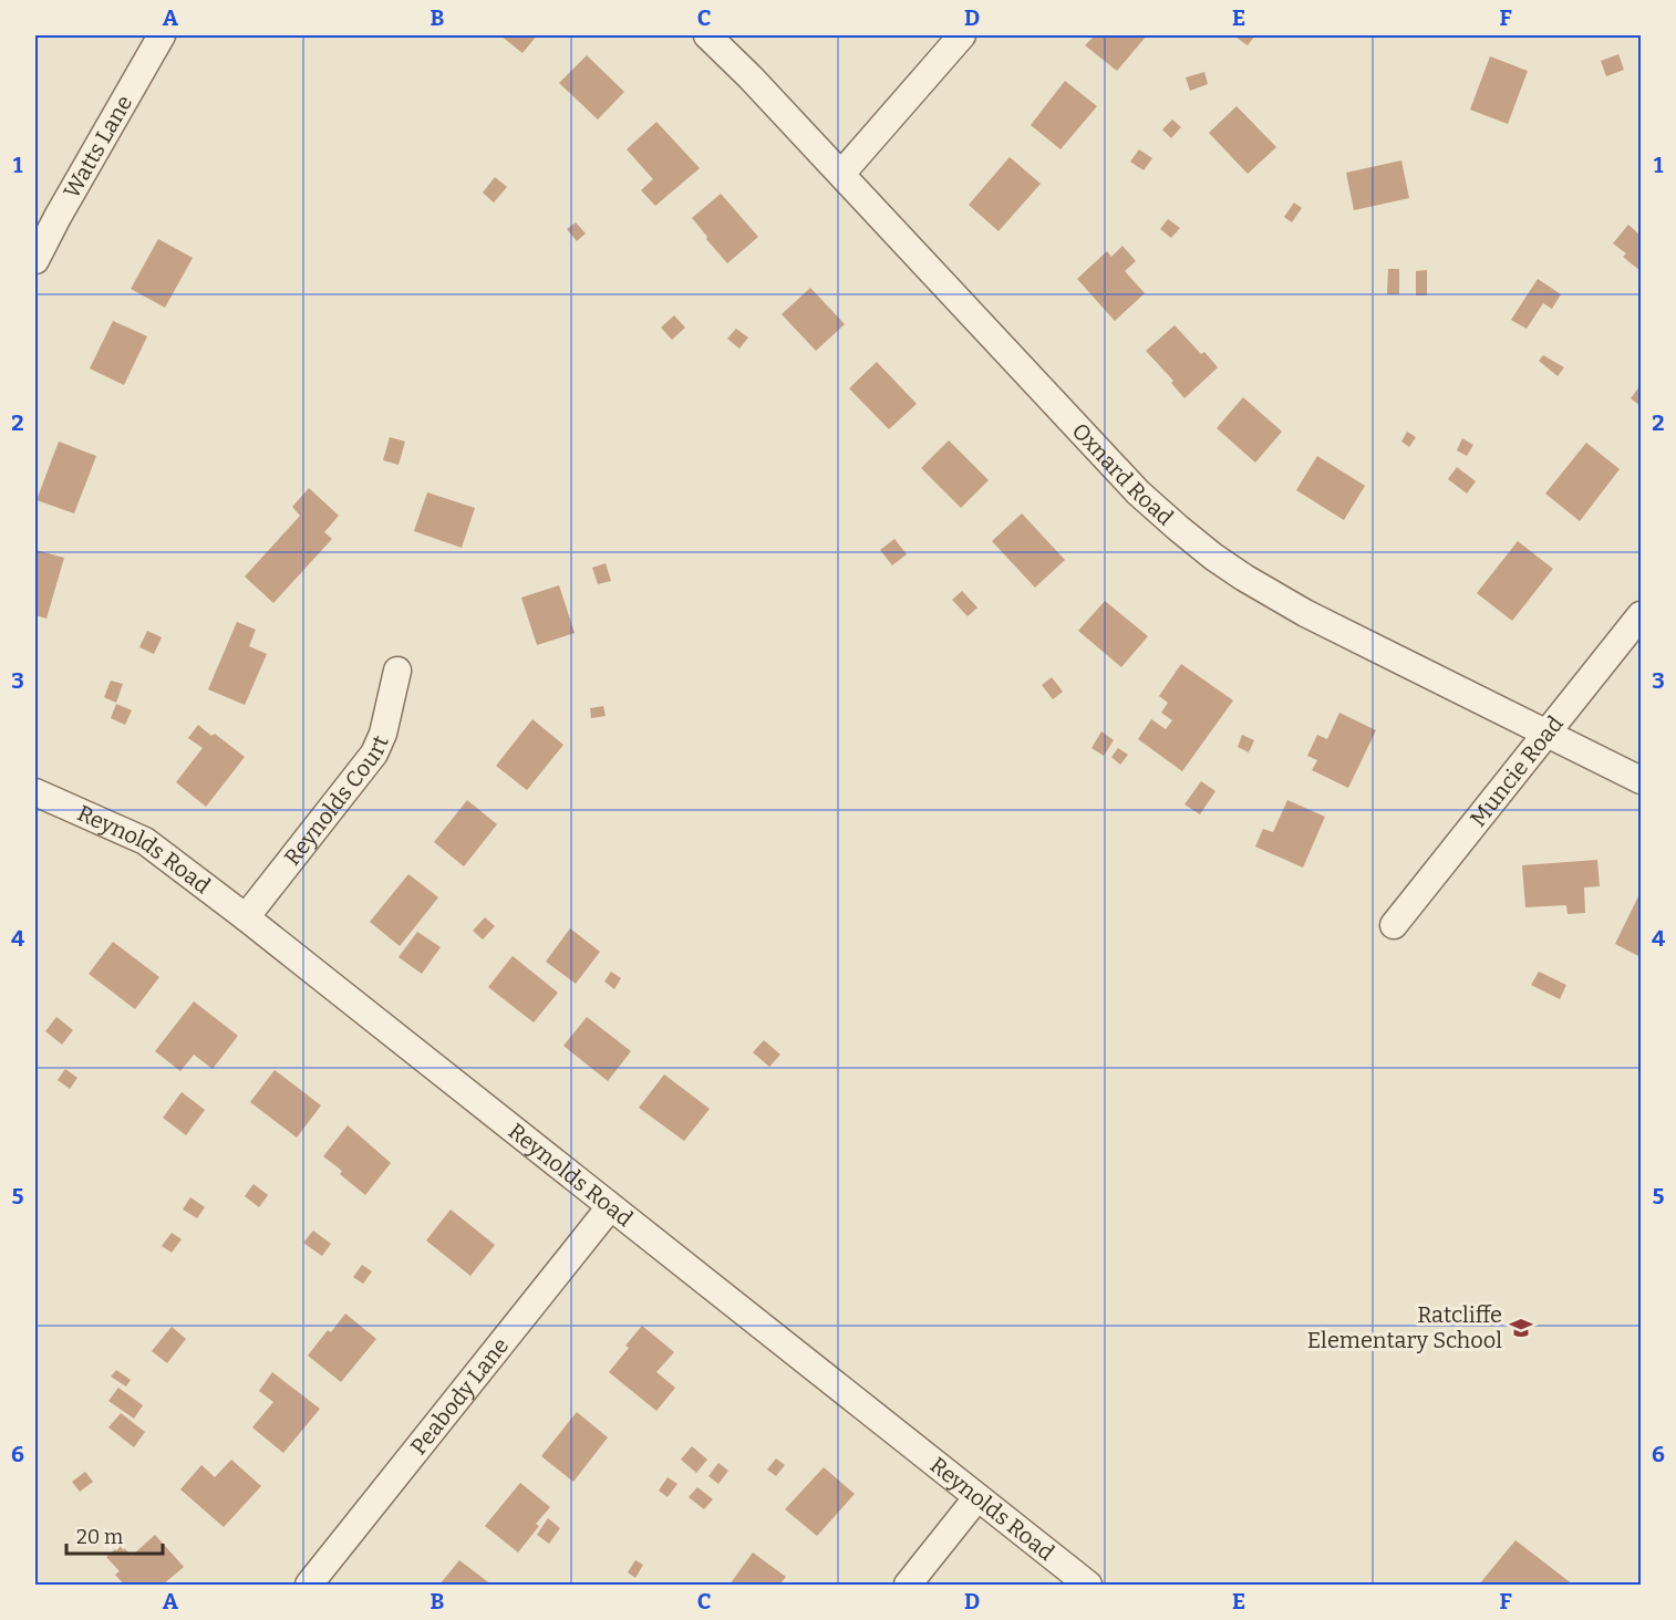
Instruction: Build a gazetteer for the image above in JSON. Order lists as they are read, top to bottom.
{
  "streets": {
    "street": [
      "Watts Lane",
      "Oxnard Road",
      "Muncie Road",
      "Reynolds Court",
      "Reynolds Road",
      "Peabody Lane"
    ]
  },
  "crossings": [
    ["Oxnard Road", "Muncie Road"],
    ["Reynolds Court", "Reynolds Road"],
    ["Reynolds Road", "Peabody Lane"]
  ],
  "places": {
    "school or university": ["Ratcliffe Elementary School"]
  },
  "scale_bar": "20 m",
  "grid": {
    "columns": [
      "A",
      "B",
      "C",
      "D",
      "E",
      "F"
    ],
    "rows": [
      "1",
      "2",
      "3",
      "4",
      "5",
      "6"
    ]
  }
}
